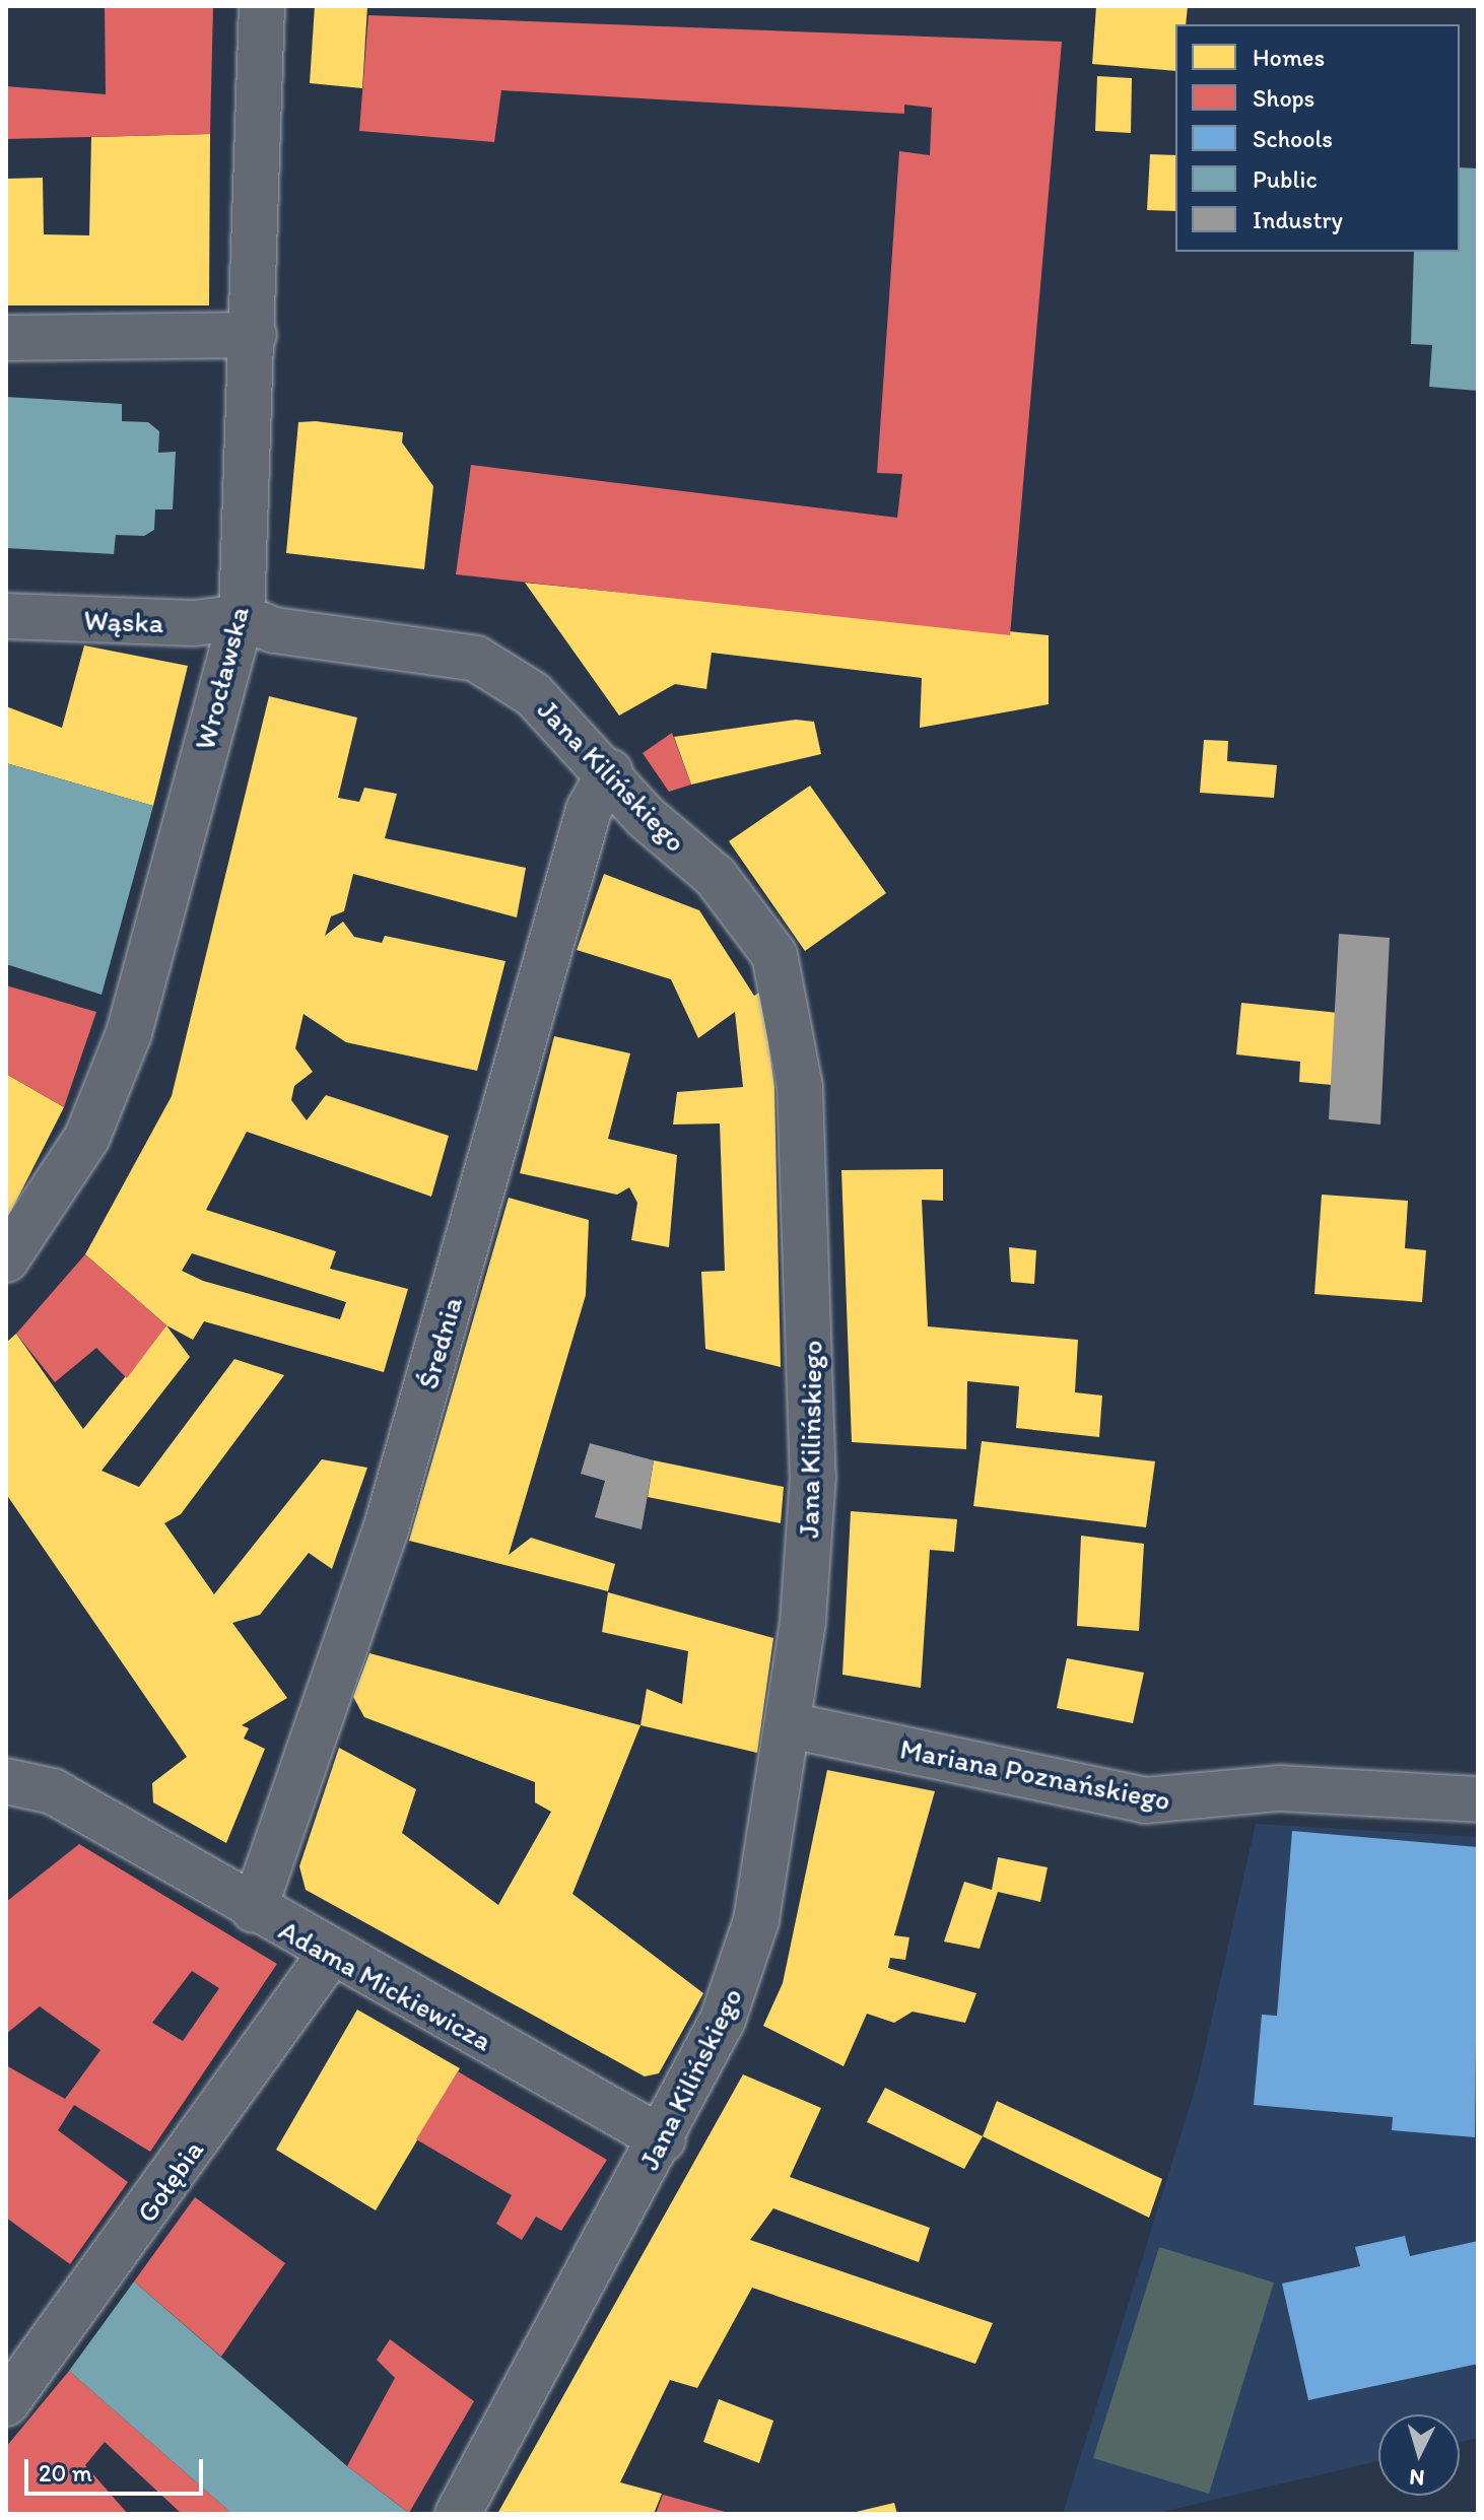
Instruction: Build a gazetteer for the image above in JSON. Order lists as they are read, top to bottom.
{
  "streets": {
    "street": [
      "Wąska",
      "Wrocławska",
      "Jana Kilińskiego",
      "Średnia",
      "Mariana Poznańskiego",
      "Adama Mickiewicza",
      "Gołębia"
    ]
  },
  "crossings": [
    ["Wąska", "Wrocławska"],
    ["Wąska", "Jana Kilińskiego"],
    ["Wrocławska", "Jana Kilińskiego"],
    ["Jana Kilińskiego", "Średnia"],
    ["Jana Kilińskiego", "Mariana Poznańskiego"],
    ["Jana Kilińskiego", "Adama Mickiewicza"],
    ["Średnia", "Adama Mickiewicza"],
    ["Adama Mickiewicza", "Gołębia"]
  ],
  "legend": [
    "Homes",
    "Shops",
    "Schools",
    "Public",
    "Industry"
  ],
  "scale_bar": "20 m",
  "north": "bottom"
}
